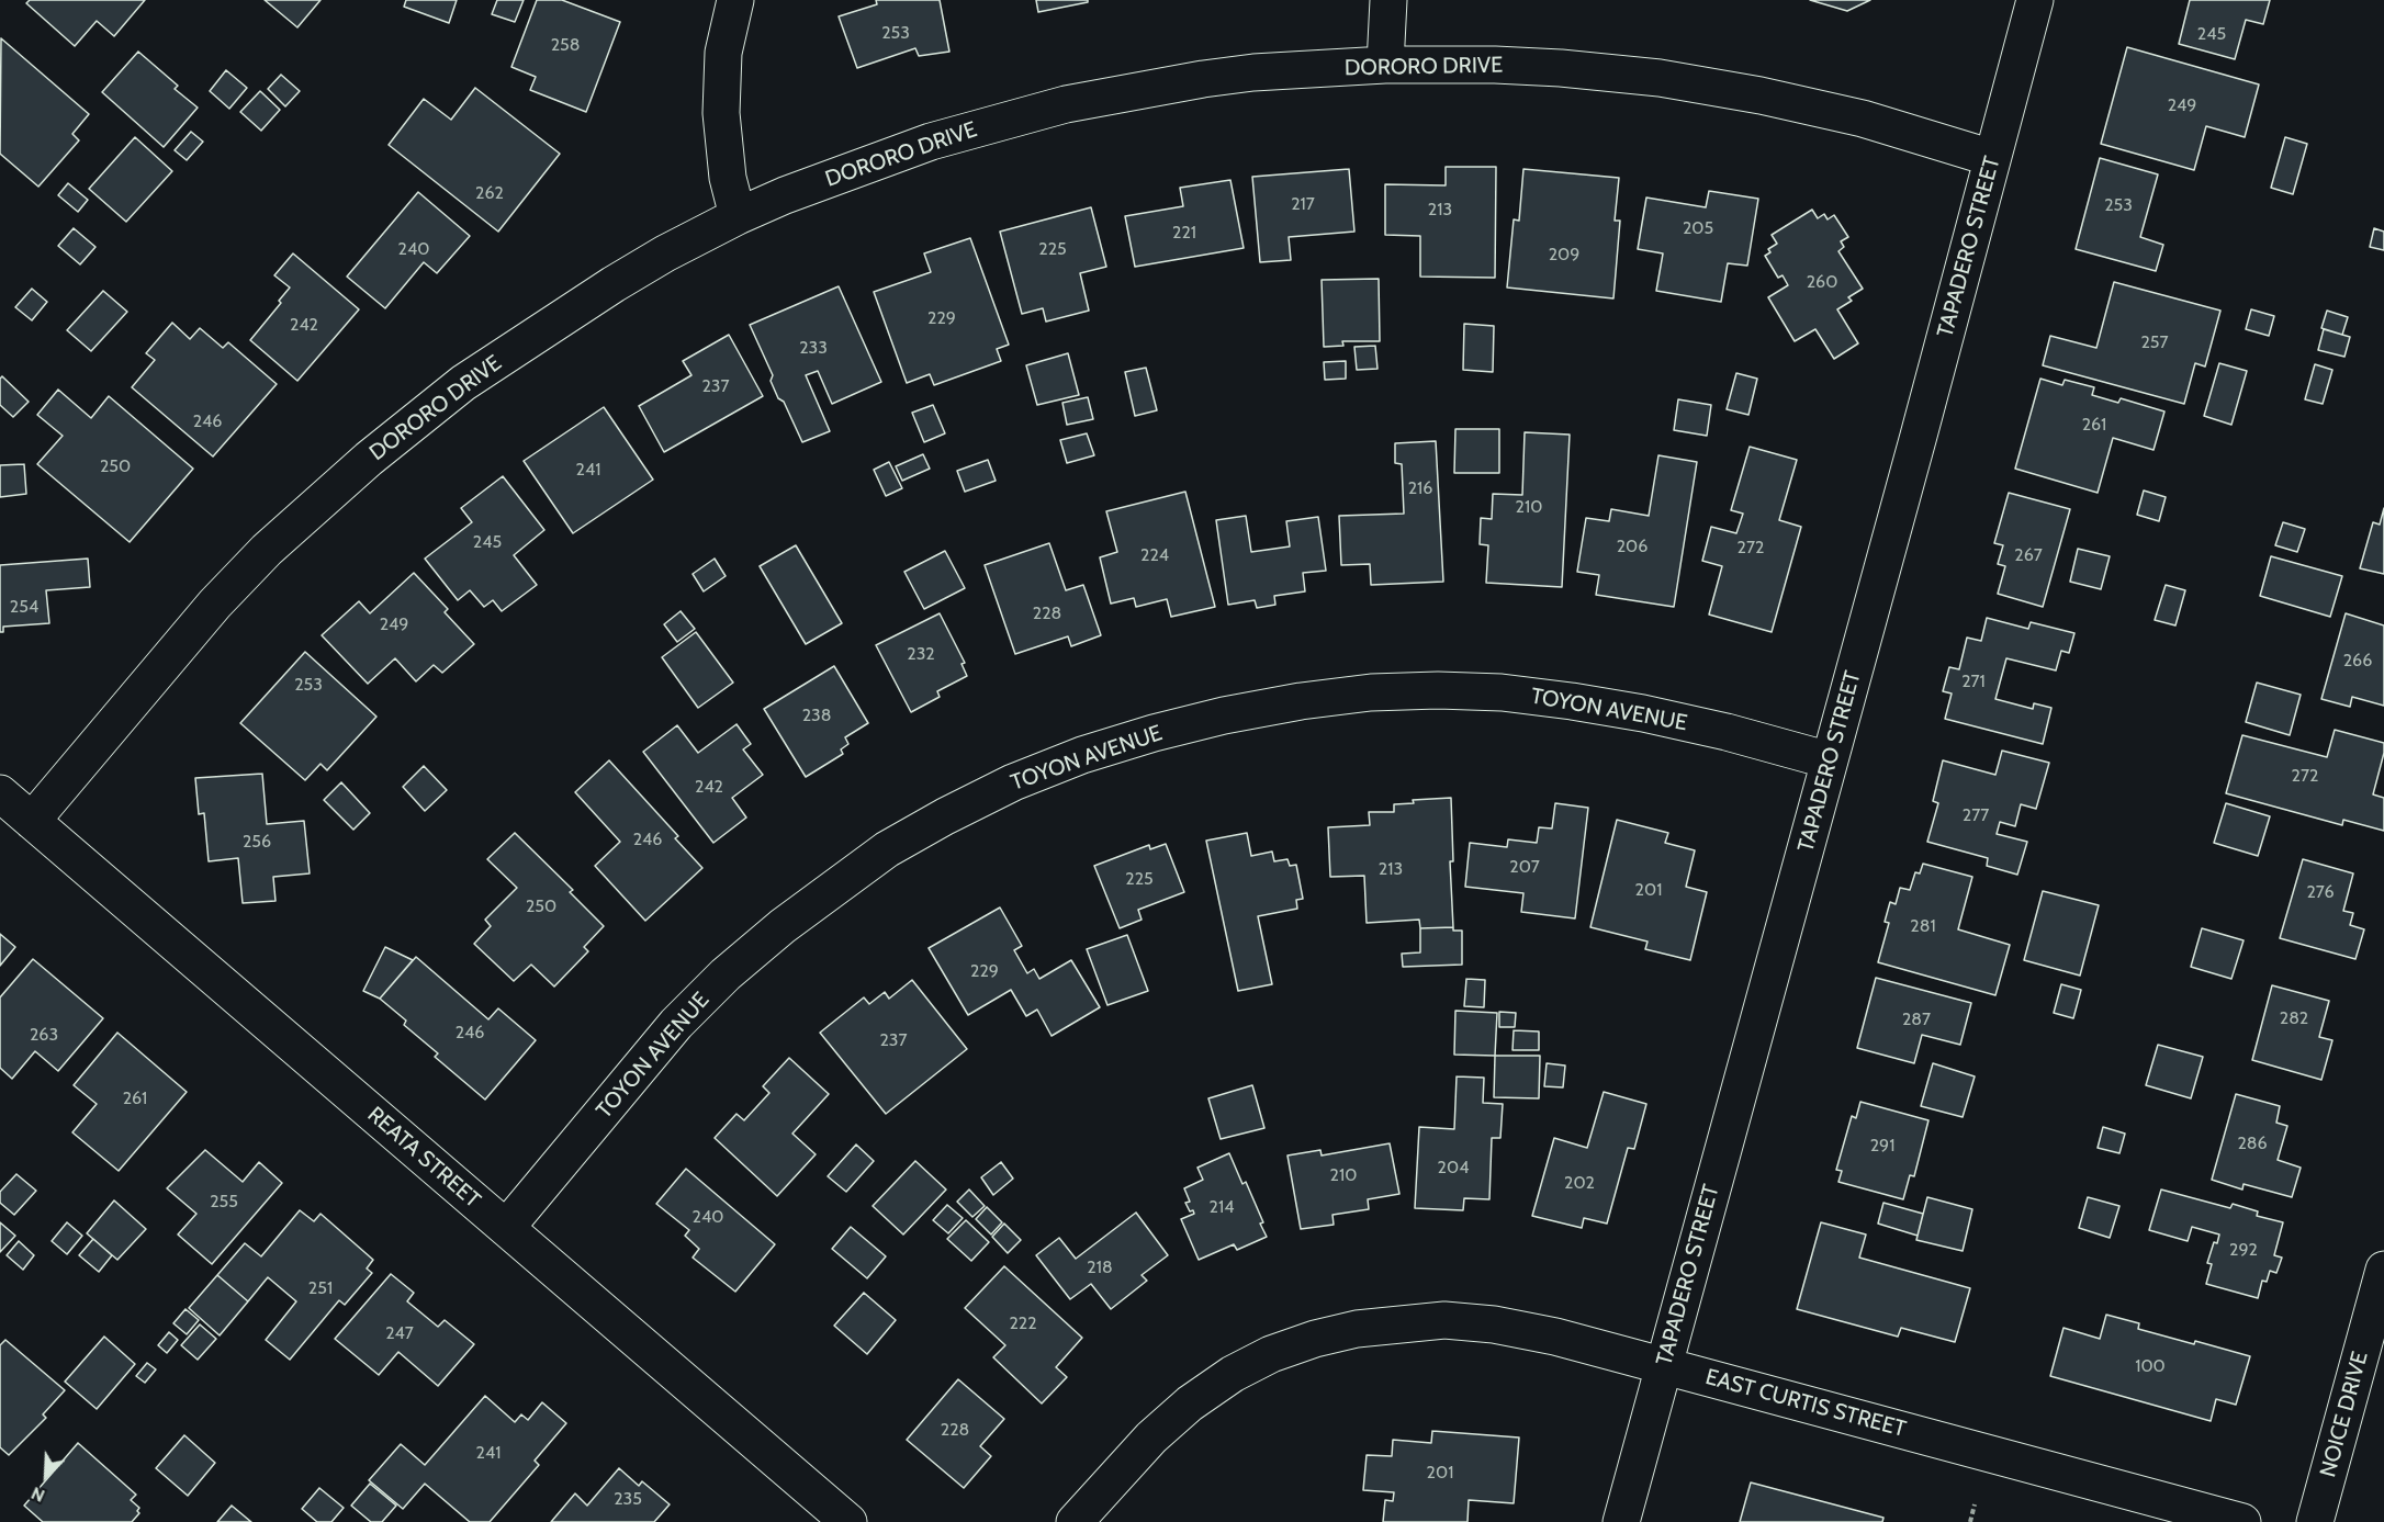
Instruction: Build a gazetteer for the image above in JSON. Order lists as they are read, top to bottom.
{
  "streets": {
    "street": [
      "DORORO DRIVE",
      "TAPADERO STREET",
      "TOYON AVENUE",
      "REATA STREET",
      "EAST CURTIS STREET",
      "NOICE DRIVE"
    ]
  },
  "crossings": [
    ["DORORO DRIVE", "TAPADERO STREET"],
    ["DORORO DRIVE", "REATA STREET"],
    ["TAPADERO STREET", "TOYON AVENUE"],
    ["TAPADERO STREET", "EAST CURTIS STREET"],
    ["TOYON AVENUE", "REATA STREET"]
  ],
  "house_numbers": [
    "253",
    "245",
    "258",
    "249",
    "262",
    "217",
    "253",
    "213",
    "205",
    "221",
    "240",
    "225",
    "209",
    "260",
    "229",
    "242",
    "257",
    "233",
    "237",
    "246",
    "261",
    "250",
    "241",
    "216",
    "210",
    "245",
    "206",
    "272",
    "224",
    "267",
    "254",
    "228",
    "249",
    "232",
    "266",
    "271",
    "253",
    "238",
    "272",
    "242",
    "277",
    "246",
    "256",
    "207",
    "213",
    "225",
    "201",
    "276",
    "250",
    "281",
    "229",
    "282",
    "287",
    "246",
    "263",
    "237",
    "261",
    "286",
    "291",
    "204",
    "210",
    "202",
    "255",
    "214",
    "240",
    "292",
    "218",
    "251",
    "222",
    "247",
    "100",
    "228",
    "241",
    "201",
    "235"
  ],
  "north": "bottom left"
}
